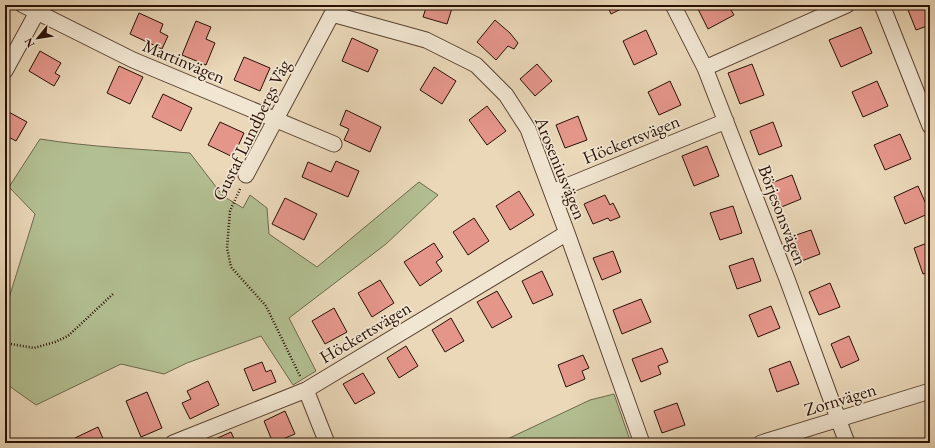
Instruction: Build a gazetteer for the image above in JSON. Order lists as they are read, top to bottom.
{
  "streets": {
    "street": [
      "Martinvägen",
      "Gustaf Lundbergs Väg",
      "Höckertsvägen",
      "Aroseniusvägen",
      "Börjesonsvägen",
      "Zornvägen"
    ]
  },
  "crossings": [
    ["Martinvägen", "Gustaf Lundbergs Väg"],
    ["Gustaf Lundbergs Väg", "Höckertsvägen"],
    ["Gustaf Lundbergs Väg", "Aroseniusvägen"],
    ["Höckertsvägen", "Aroseniusvägen"],
    ["Höckertsvägen", "Börjesonsvägen"],
    ["Börjesonsvägen", "Zornvägen"]
  ],
  "north": "bottom left"
}
